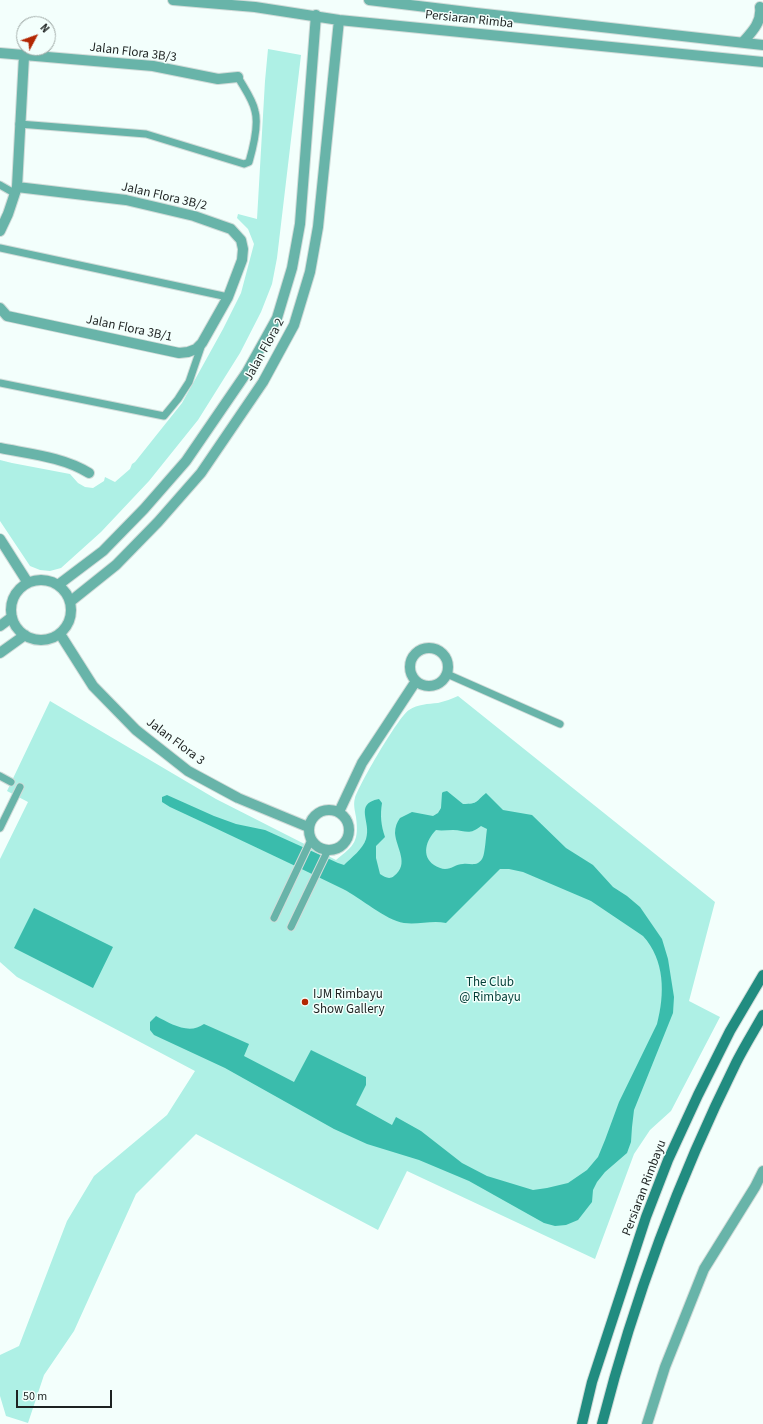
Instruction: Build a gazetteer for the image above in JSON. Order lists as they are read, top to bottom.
{
  "streets": {
    "main road": ["Persiaran Rimbayu"],
    "street": [
      "Persiaran Rimba",
      "Jalan Flora 3B/3",
      "Jalan Flora 3B/2",
      "Jalan Flora 3B/1",
      "Jalan Flora 2",
      "Jalan Flora 3"
    ]
  },
  "crossings": [
    ["Persiaran Rimba", "Jalan Flora 2"],
    ["Jalan Flora 2", "Jalan Flora 3"]
  ],
  "parks": ["The Club @ Rimbayu"],
  "places": ["IJM Rimbayu Show Gallery"],
  "scale_bar": "50 m",
  "north": "top right"
}
